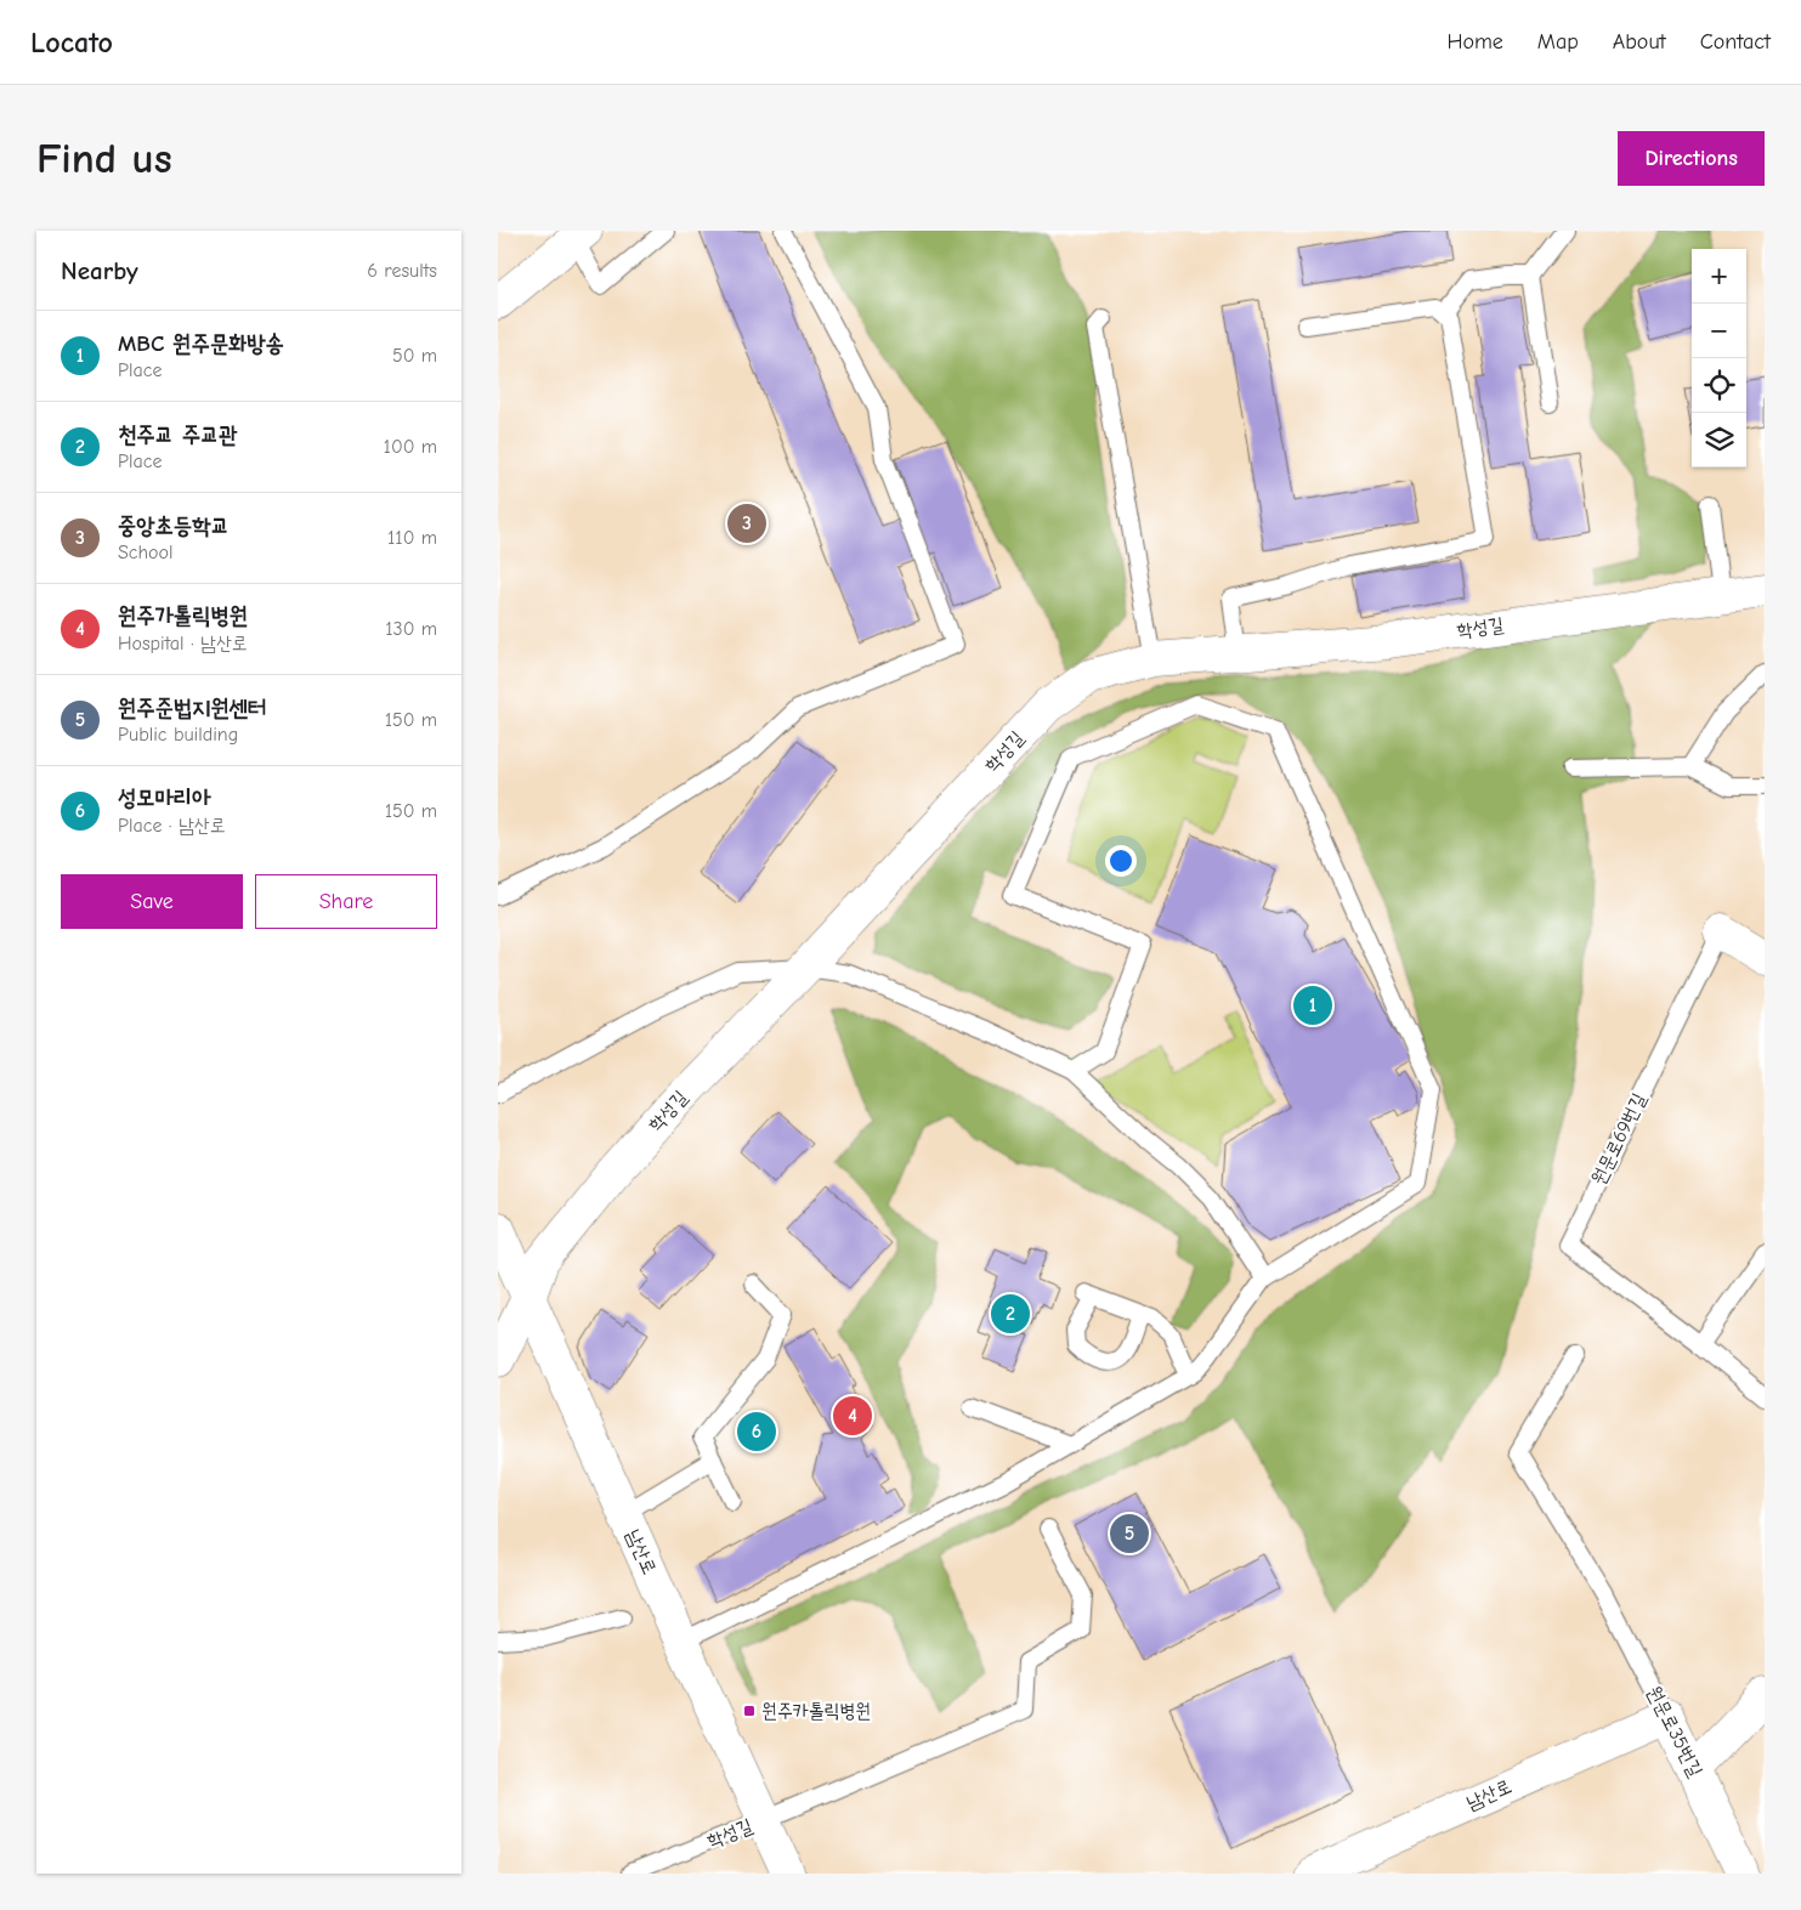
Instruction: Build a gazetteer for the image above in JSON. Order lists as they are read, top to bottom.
{
  "streets": {
    "street": [
      "학성길",
      "원문로69번길",
      "남산로",
      "원문로35번길"
    ]
  },
  "crossings": [
    ["학성길", "남산로"],
    ["남산로", "원문로35번길"]
  ],
  "places": {
    "transit": ["원주카톨릭병원"]
  },
  "page": {
    "header": "Locato",
    "nav": [
      "Home",
      "Map",
      "About",
      "Contact"
    ],
    "buttons": [
      "Directions",
      ["Save", "Share"]
    ],
    "title": "Find us",
    "heading": ["Nearby", "6 results"],
    "map_buttons": ["+", "−"],
    "list": [
      {
        "mark": "1",
        "name": "MBC 원주문화방송",
        "note": "Place",
        "value": "50 m"
      },
      {
        "mark": "2",
        "name": "천주교 주교관",
        "note": "Place",
        "value": "100 m"
      },
      {
        "mark": "3",
        "name": "중앙초등학교",
        "note": "School",
        "value": "110 m"
      },
      {
        "mark": "4",
        "name": "원주가톨릭병원",
        "note": "Hospital · 남산로",
        "value": "130 m"
      },
      {
        "mark": "5",
        "name": "원주준법지원센터",
        "note": "Public building",
        "value": "150 m"
      },
      {
        "mark": "6",
        "name": "성모마리아",
        "note": "Place · 남산로",
        "value": "150 m"
      }
    ],
    "pins": [
      "3",
      "1",
      "2",
      "4",
      "6",
      "5"
    ]
  }
}
